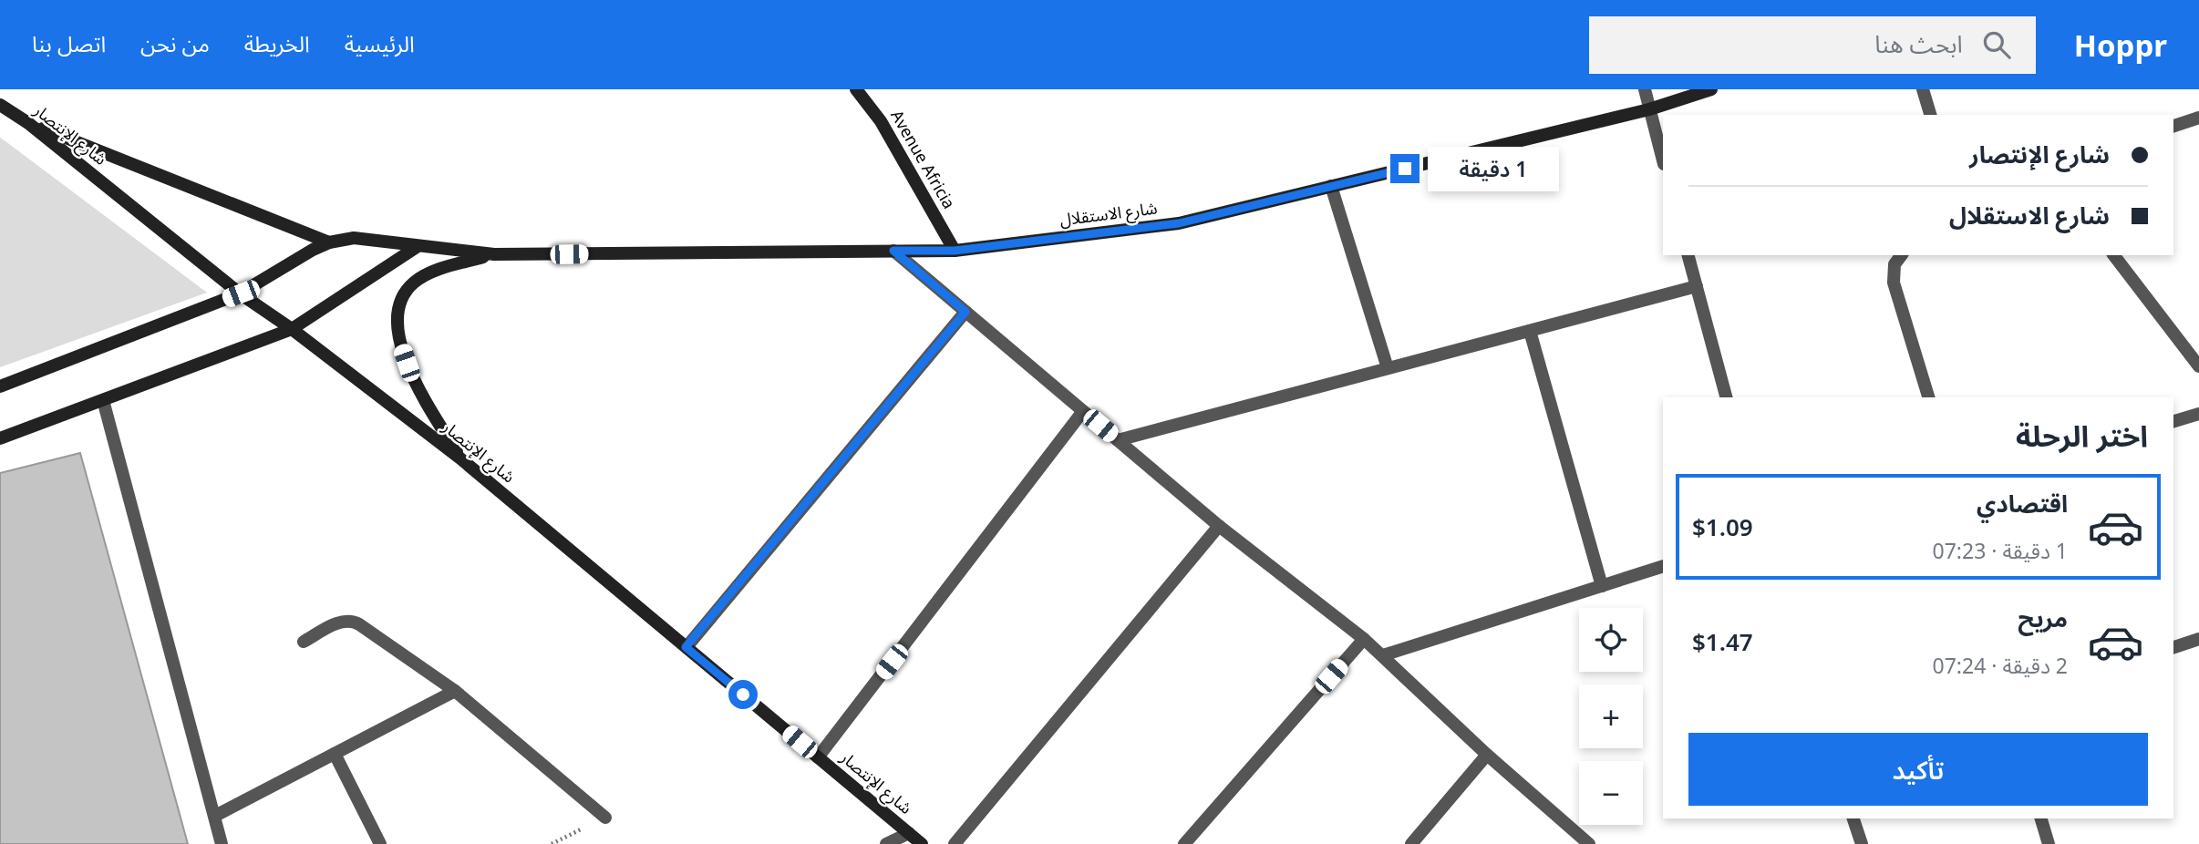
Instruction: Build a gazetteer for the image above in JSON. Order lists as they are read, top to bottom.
{
  "streets": {
    "street": ["شارع الإنتصار", "Avenue Africia", "شارع الاستقلال"]
  },
  "crossings": [
    ["Avenue Africia", "شارع الاستقلال"]
  ],
  "page": {
    "header": "Hoppr",
    "search": "ابحث هنا",
    "nav": [
      "الرئيسية",
      "الخريطة",
      "من نحن",
      "اتصل بنا"
    ],
    "banner": ["شارع الإنتصار", "شارع الاستقلال"],
    "bubble": "1 دقيقة",
    "heading": "اختر الرحلة",
    "list": [
      {
        "name": "اقتصادي",
        "note": "1 دقيقة · 07:23",
        "value": "$1.09"
      },
      {
        "name": "مريح",
        "note": "2 دقيقة · 07:24",
        "value": "$1.47"
      }
    ],
    "map_buttons": ["+", "−"],
    "buttons": "تأكيد"
  }
}
